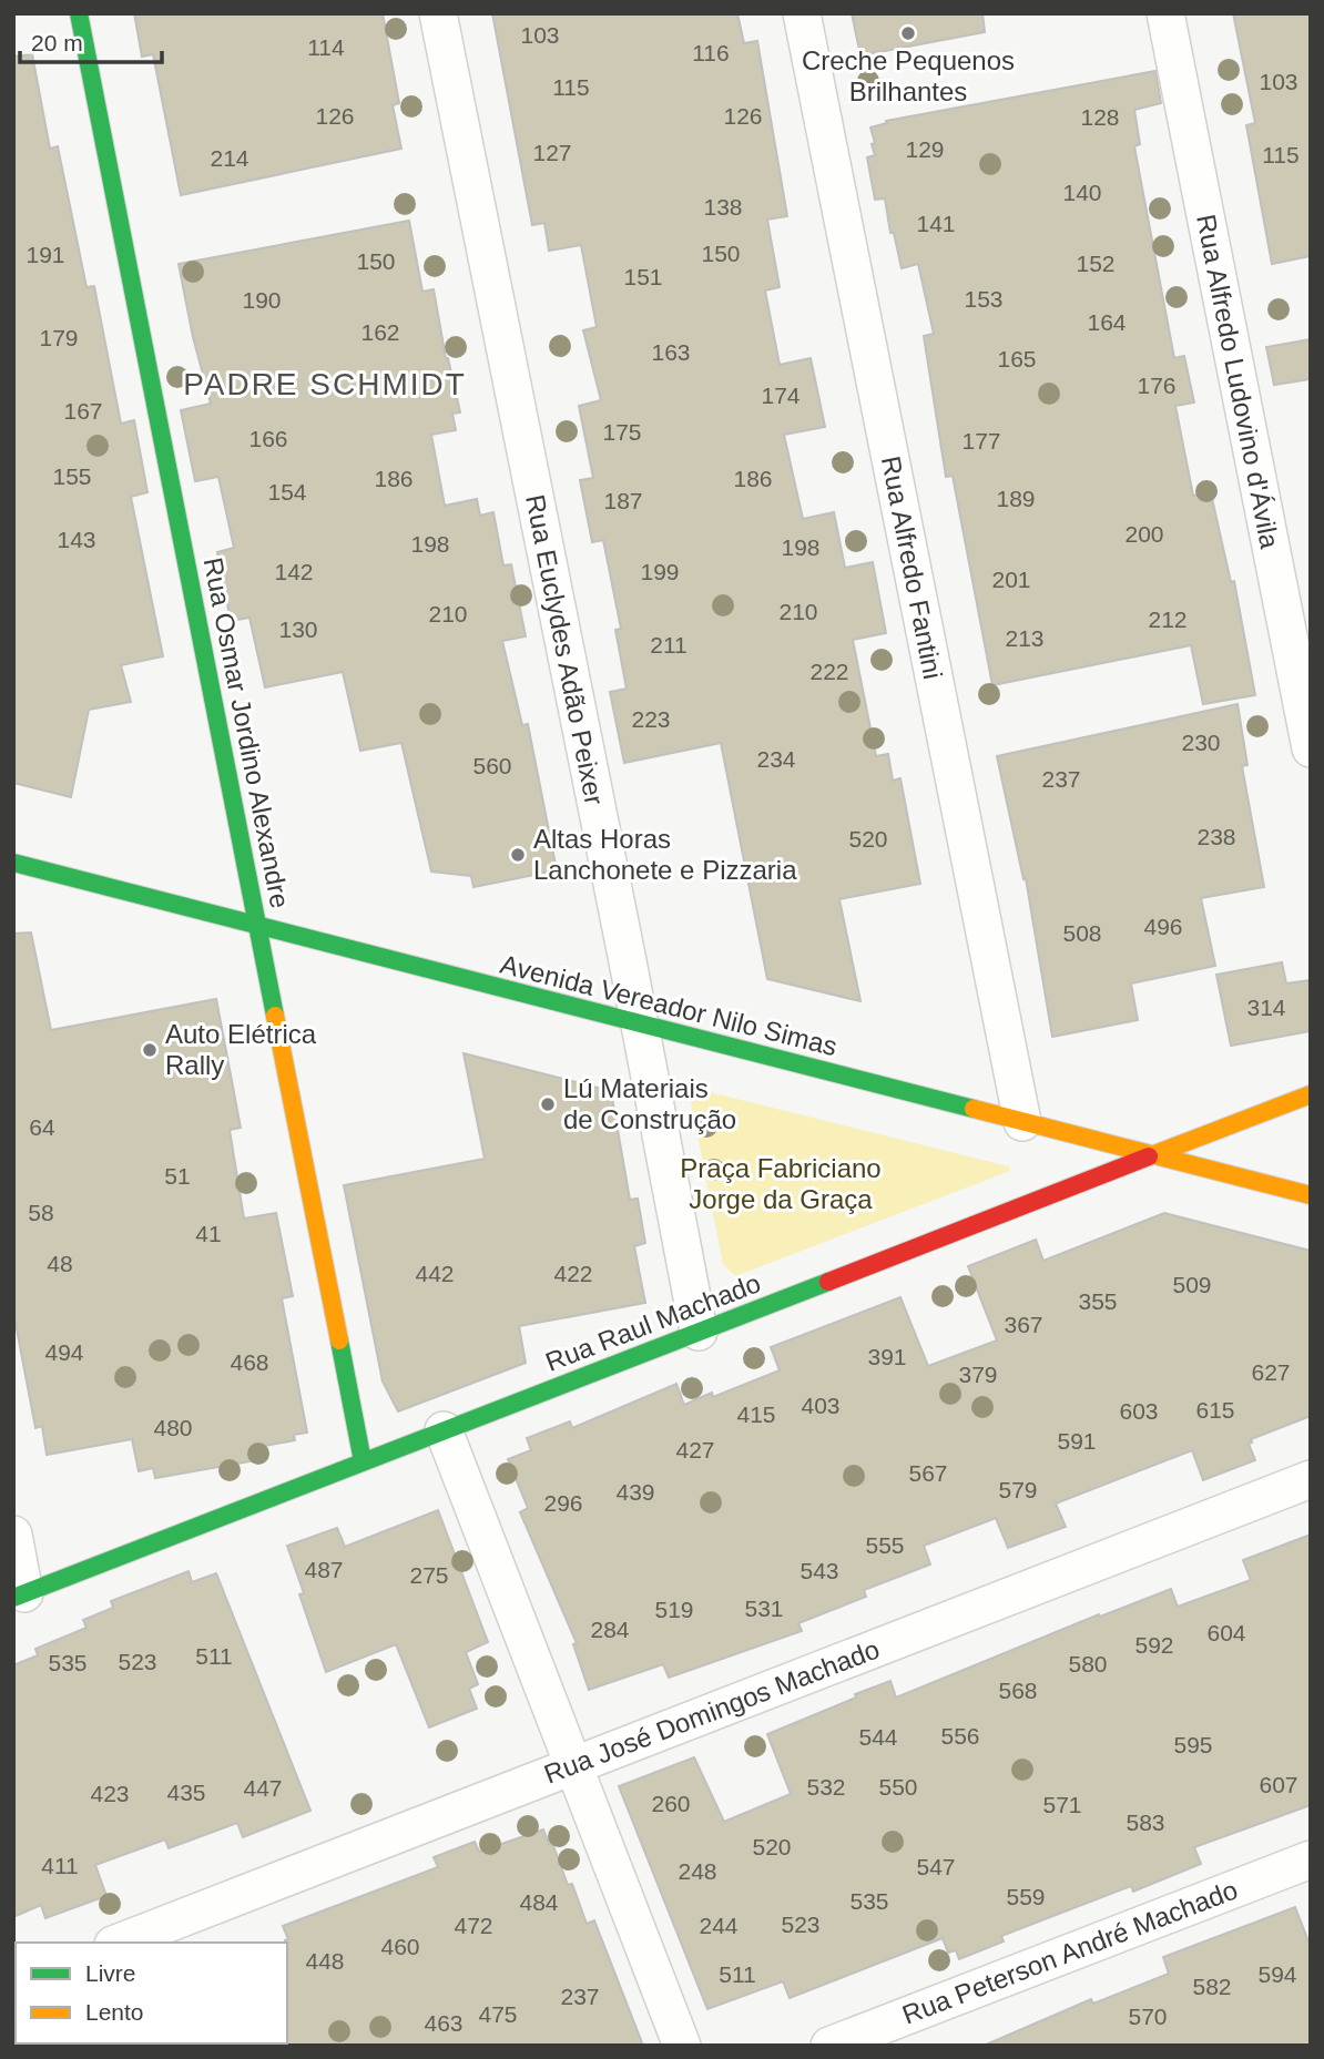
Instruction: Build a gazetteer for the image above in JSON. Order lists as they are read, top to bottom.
{
  "streets": {
    "street": [
      "Rua Alfredo Ludovino d'Ávila",
      "Rua Alfredo Fantini",
      "Rua Euclydes Adão Peixer",
      "Rua Osmar Jordino Alexandre",
      "Avenida Vereador Nilo Simas",
      "Rua Raul Machado",
      "Rua José Domingos Machado",
      "Rua Peterson André Machado"
    ]
  },
  "crossings": [
    ["Rua Alfredo Fantini", "Avenida Vereador Nilo Simas"],
    ["Rua Euclydes Adão Peixer", "Avenida Vereador Nilo Simas"],
    ["Rua Euclydes Adão Peixer", "Rua Raul Machado"],
    ["Rua Osmar Jordino Alexandre", "Avenida Vereador Nilo Simas"],
    ["Rua Osmar Jordino Alexandre", "Rua Raul Machado"],
    ["Avenida Vereador Nilo Simas", "Rua Raul Machado"]
  ],
  "districts": ["PADRE SCHMIDT"],
  "parks": ["Praça Fabriciano Jorge da Graça"],
  "places": [
    "Creche Pequenos Brilhantes",
    "Altas Horas Lanchonete e Pizzaria",
    "Auto Elétrica Rally",
    "Lú Materiais de Construção"
  ],
  "house_numbers": [
    "103",
    "114",
    "116",
    "103",
    "115",
    "126",
    "126",
    "128",
    "129",
    "127",
    "115",
    "214",
    "140",
    "138",
    "141",
    "150",
    "191",
    "150",
    "152",
    "151",
    "153",
    "190",
    "164",
    "162",
    "179",
    "163",
    "165",
    "176",
    "174",
    "167",
    "175",
    "166",
    "177",
    "155",
    "186",
    "186",
    "154",
    "189",
    "187",
    "200",
    "143",
    "198",
    "198",
    "142",
    "199",
    "201",
    "210",
    "210",
    "212",
    "130",
    "213",
    "211",
    "222",
    "223",
    "230",
    "234",
    "560",
    "237",
    "238",
    "520",
    "496",
    "508",
    "314",
    "64",
    "51",
    "58",
    "41",
    "48",
    "442",
    "422",
    "509",
    "355",
    "367",
    "494",
    "391",
    "468",
    "627",
    "379",
    "403",
    "615",
    "603",
    "415",
    "480",
    "591",
    "427",
    "567",
    "579",
    "439",
    "296",
    "555",
    "487",
    "543",
    "275",
    "531",
    "519",
    "284",
    "604",
    "592",
    "511",
    "523",
    "535",
    "580",
    "568",
    "556",
    "544",
    "595",
    "607",
    "532",
    "550",
    "447",
    "435",
    "423",
    "260",
    "571",
    "583",
    "520",
    "411",
    "547",
    "248",
    "559",
    "535",
    "484",
    "523",
    "472",
    "244",
    "460",
    "448",
    "511",
    "594",
    "582",
    "237",
    "475",
    "570",
    "463"
  ],
  "legend": ["Livre", "Lento"],
  "scale_bar": "20 m"
}
